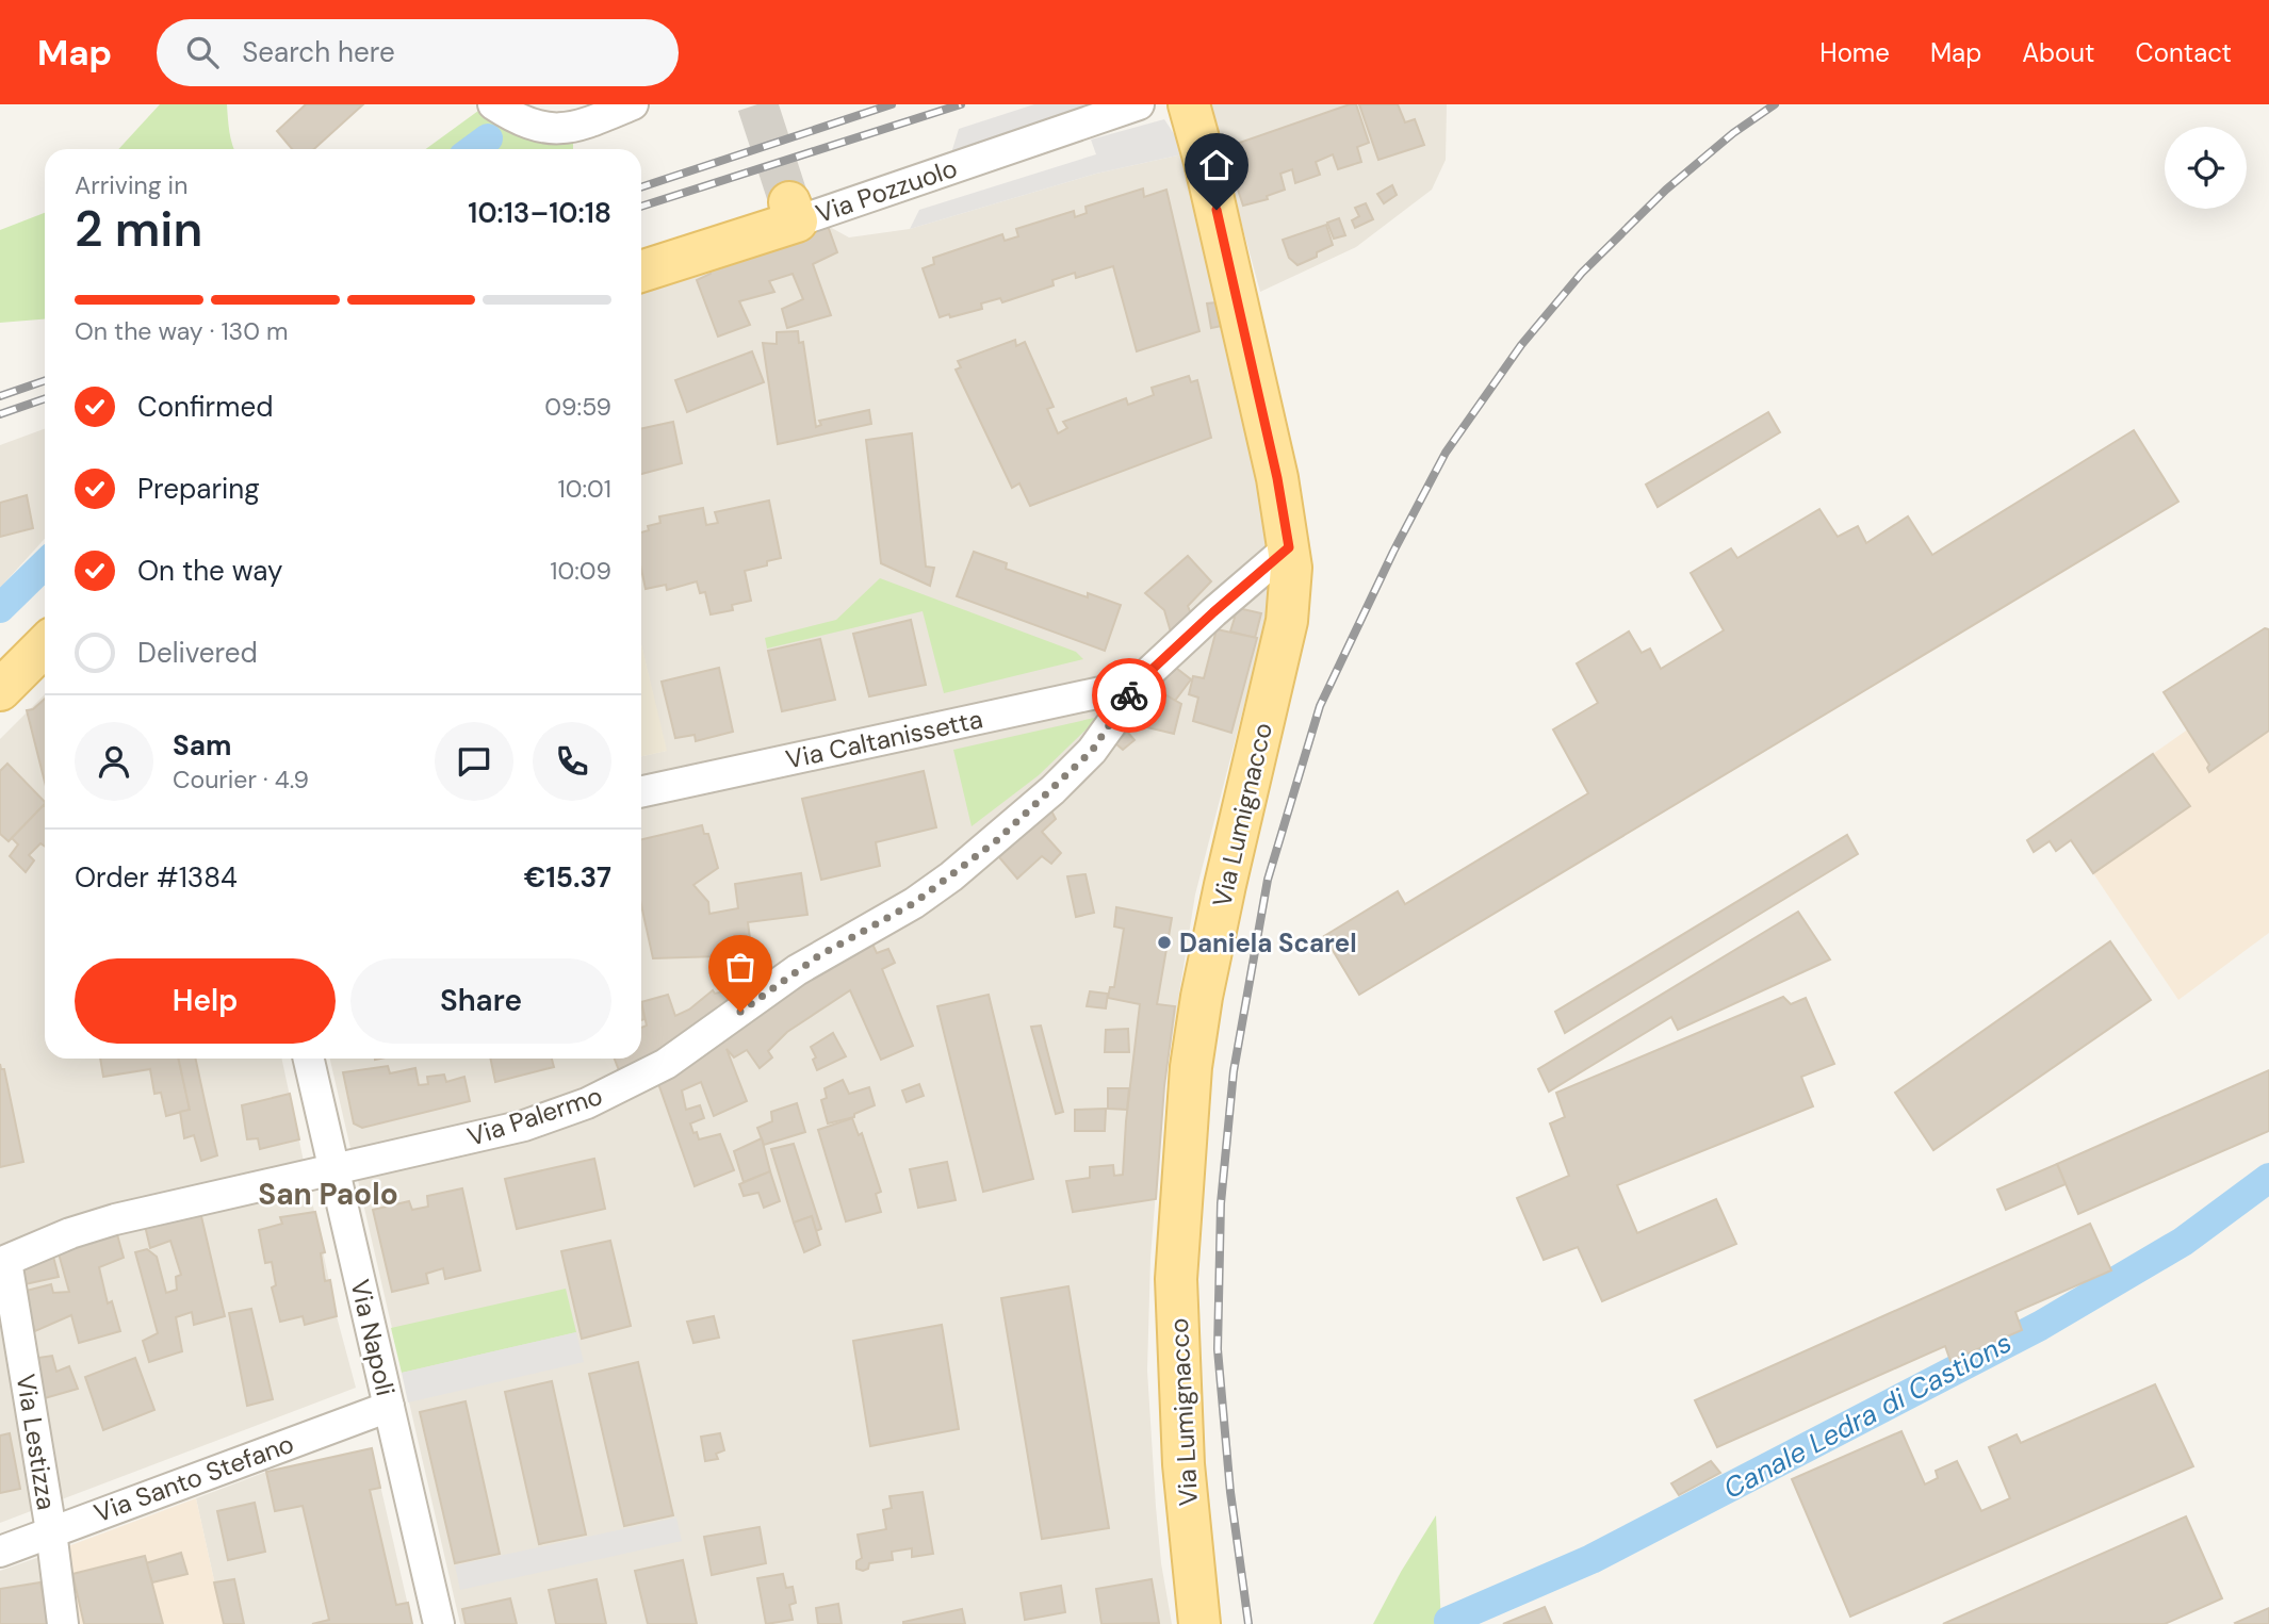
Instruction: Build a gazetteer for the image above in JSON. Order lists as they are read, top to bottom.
{
  "streets": {
    "main road": ["Via Pozzuolo", "Via Lumignacco"],
    "street": [
      "Via Caltanissetta",
      "Via Palermo",
      "Via Napoli",
      "Via Lestizza",
      "Via Santo Stefano"
    ]
  },
  "crossings": [
    ["Via Caltanissetta", "Via Palermo"],
    ["Via Lumignacco", "Via Palermo"],
    ["Via Palermo", "Via Napoli"],
    ["Via Palermo", "Via Lestizza"],
    ["Via Napoli", "Via Santo Stefano"],
    ["Via Lestizza", "Via Santo Stefano"]
  ],
  "districts": ["San Paolo"],
  "water": ["Canale Ledra di Castions"],
  "places": ["Daniela Scarel"],
  "page": {
    "header": "Map",
    "search": "Search here",
    "nav": [
      "Home",
      "Map",
      "About",
      "Contact"
    ],
    "heading": ["2 min", "Arriving in", "10:13–10:18"],
    "panel": [
      "Sam",
      "Courier · 4.9",
      "Order #1384",
      "€15.37"
    ],
    "bar": "On the way · 130 m",
    "list": [
      ["Confirmed", "09:59"],
      ["Preparing", "10:01"],
      ["On the way", "10:09"],
      "Delivered"
    ],
    "buttons": ["Help", "Share"]
  }
}
